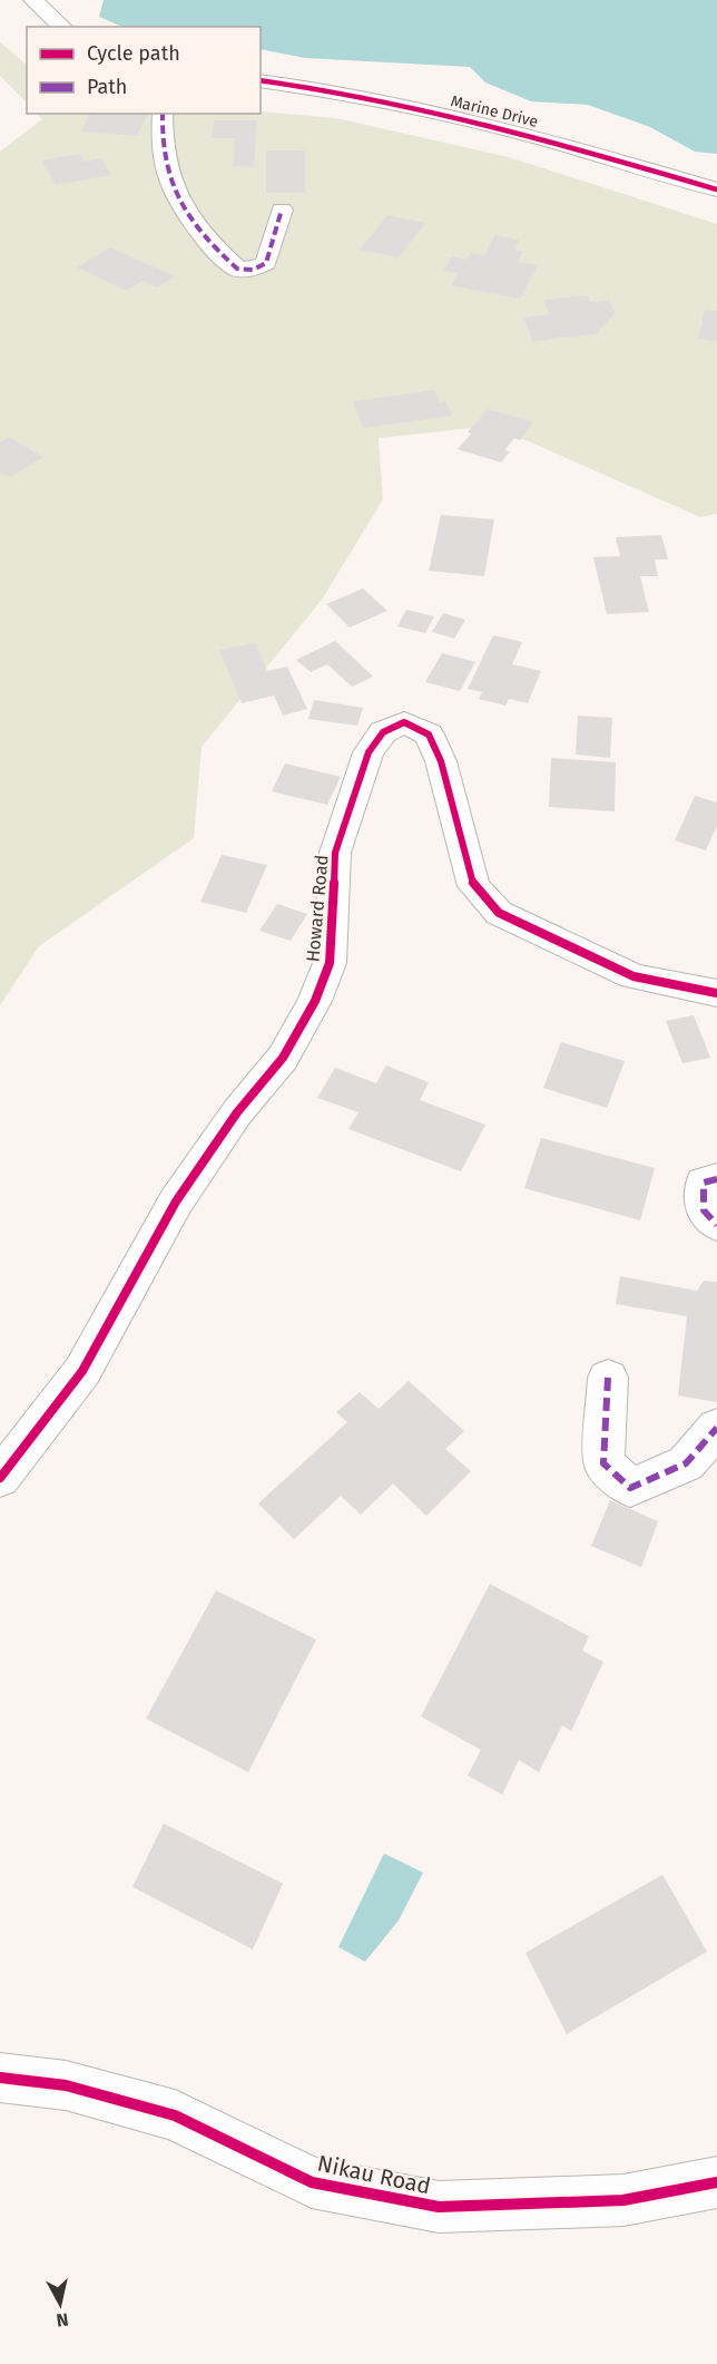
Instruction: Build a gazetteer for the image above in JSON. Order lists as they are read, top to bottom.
{
  "streets": {
    "street": ["Marine Drive", "Howard Road", "Nikau Road"]
  },
  "legend": ["Cycle path", "Path"],
  "north": "bottom"
}
